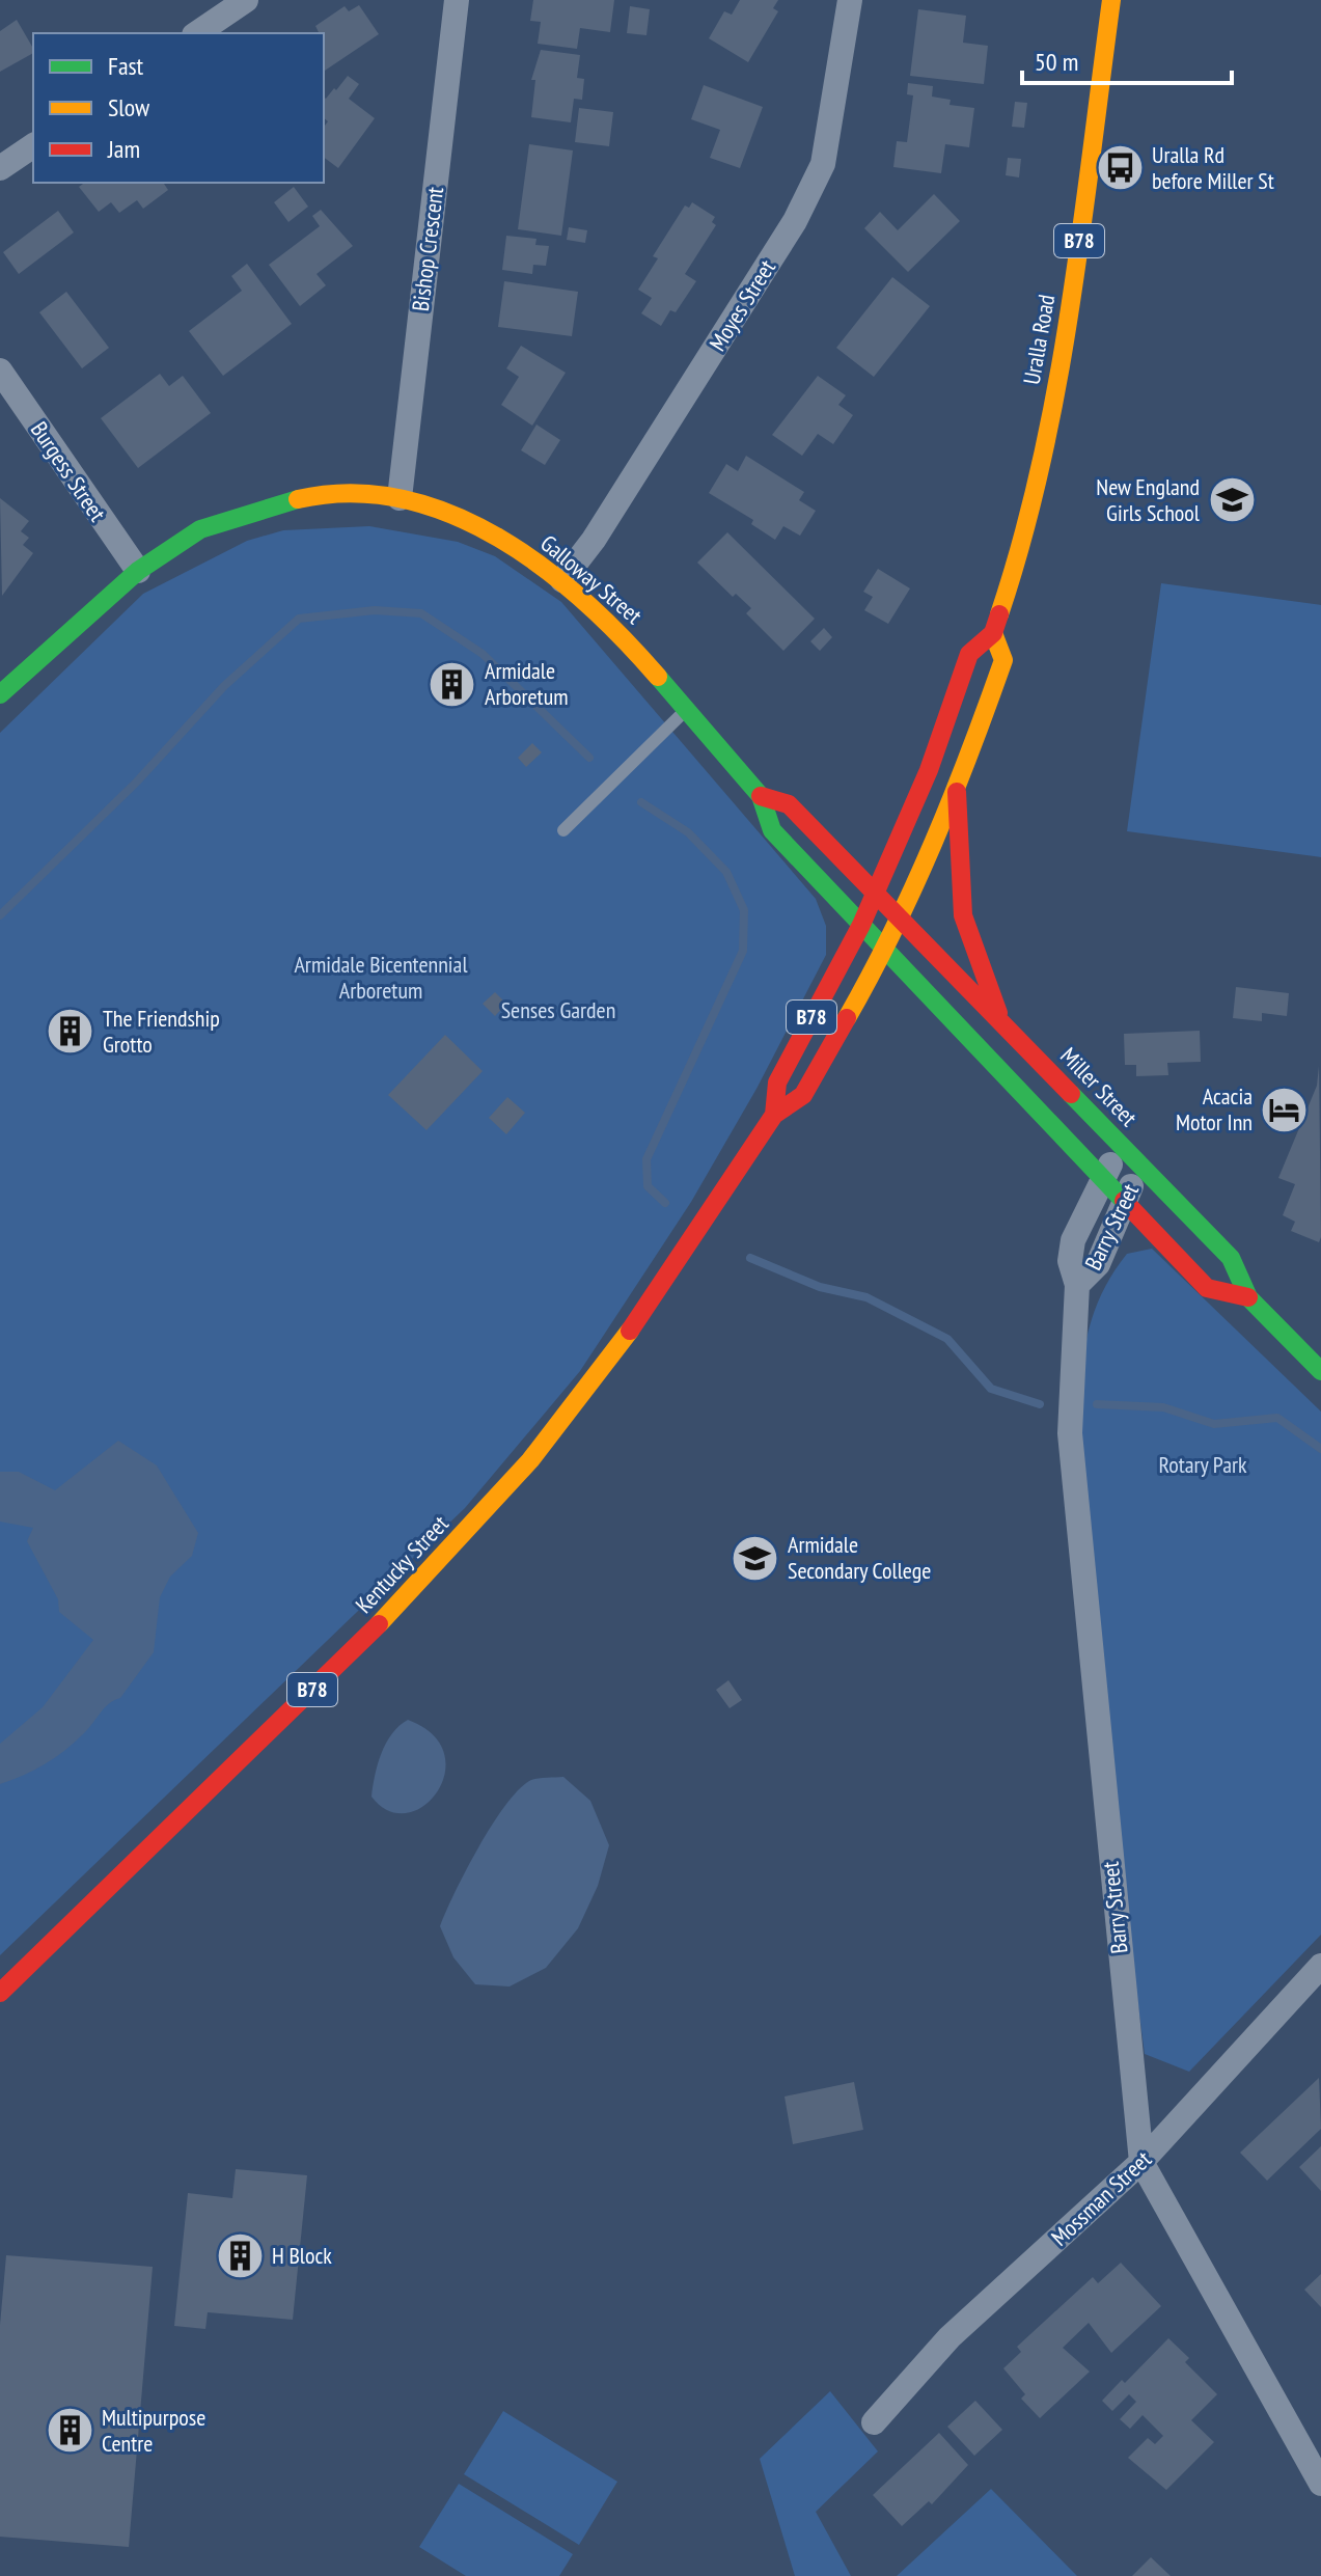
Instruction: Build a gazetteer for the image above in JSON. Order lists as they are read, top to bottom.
{
  "streets": {
    "main road": [
      "B78",
      "Uralla Road",
      "Galloway Street",
      "Miller Street",
      "Kentucky Street"
    ],
    "street": [
      "Bishop Crescent",
      "Moyes Street",
      "Burgess Street",
      "Barry Street",
      "Mossman Street"
    ]
  },
  "crossings": [
    ["Bishop Crescent", "Galloway Street"],
    ["Moyes Street", "Galloway Street"],
    ["Uralla Road", "Galloway Street"],
    ["Uralla Road", "Miller Street"],
    ["Uralla Road", "Kentucky Street"],
    ["Burgess Street", "Galloway Street"],
    ["Galloway Street", "Miller Street"],
    ["Galloway Street", "Kentucky Street"],
    ["Miller Street", "Barry Street"],
    ["Miller Street", "Kentucky Street"],
    ["Barry Street", "Mossman Street"]
  ],
  "parks": ["Armidale Bicentennial Arboretum", "Senses Garden", "Rotary Park"],
  "places": {
    "bus stop": ["Uralla Rd before Miller St"],
    "school or university": ["New England Girls School", "Armidale Secondary College"],
    "building": [
      "Armidale Arboretum",
      "The Friendship Grotto",
      "H Block",
      "Multipurpose Centre"
    ],
    "hotel": ["Acacia Motor Inn"]
  },
  "legend": ["Fast", "Slow", "Jam"],
  "scale_bar": "50 m"
}
